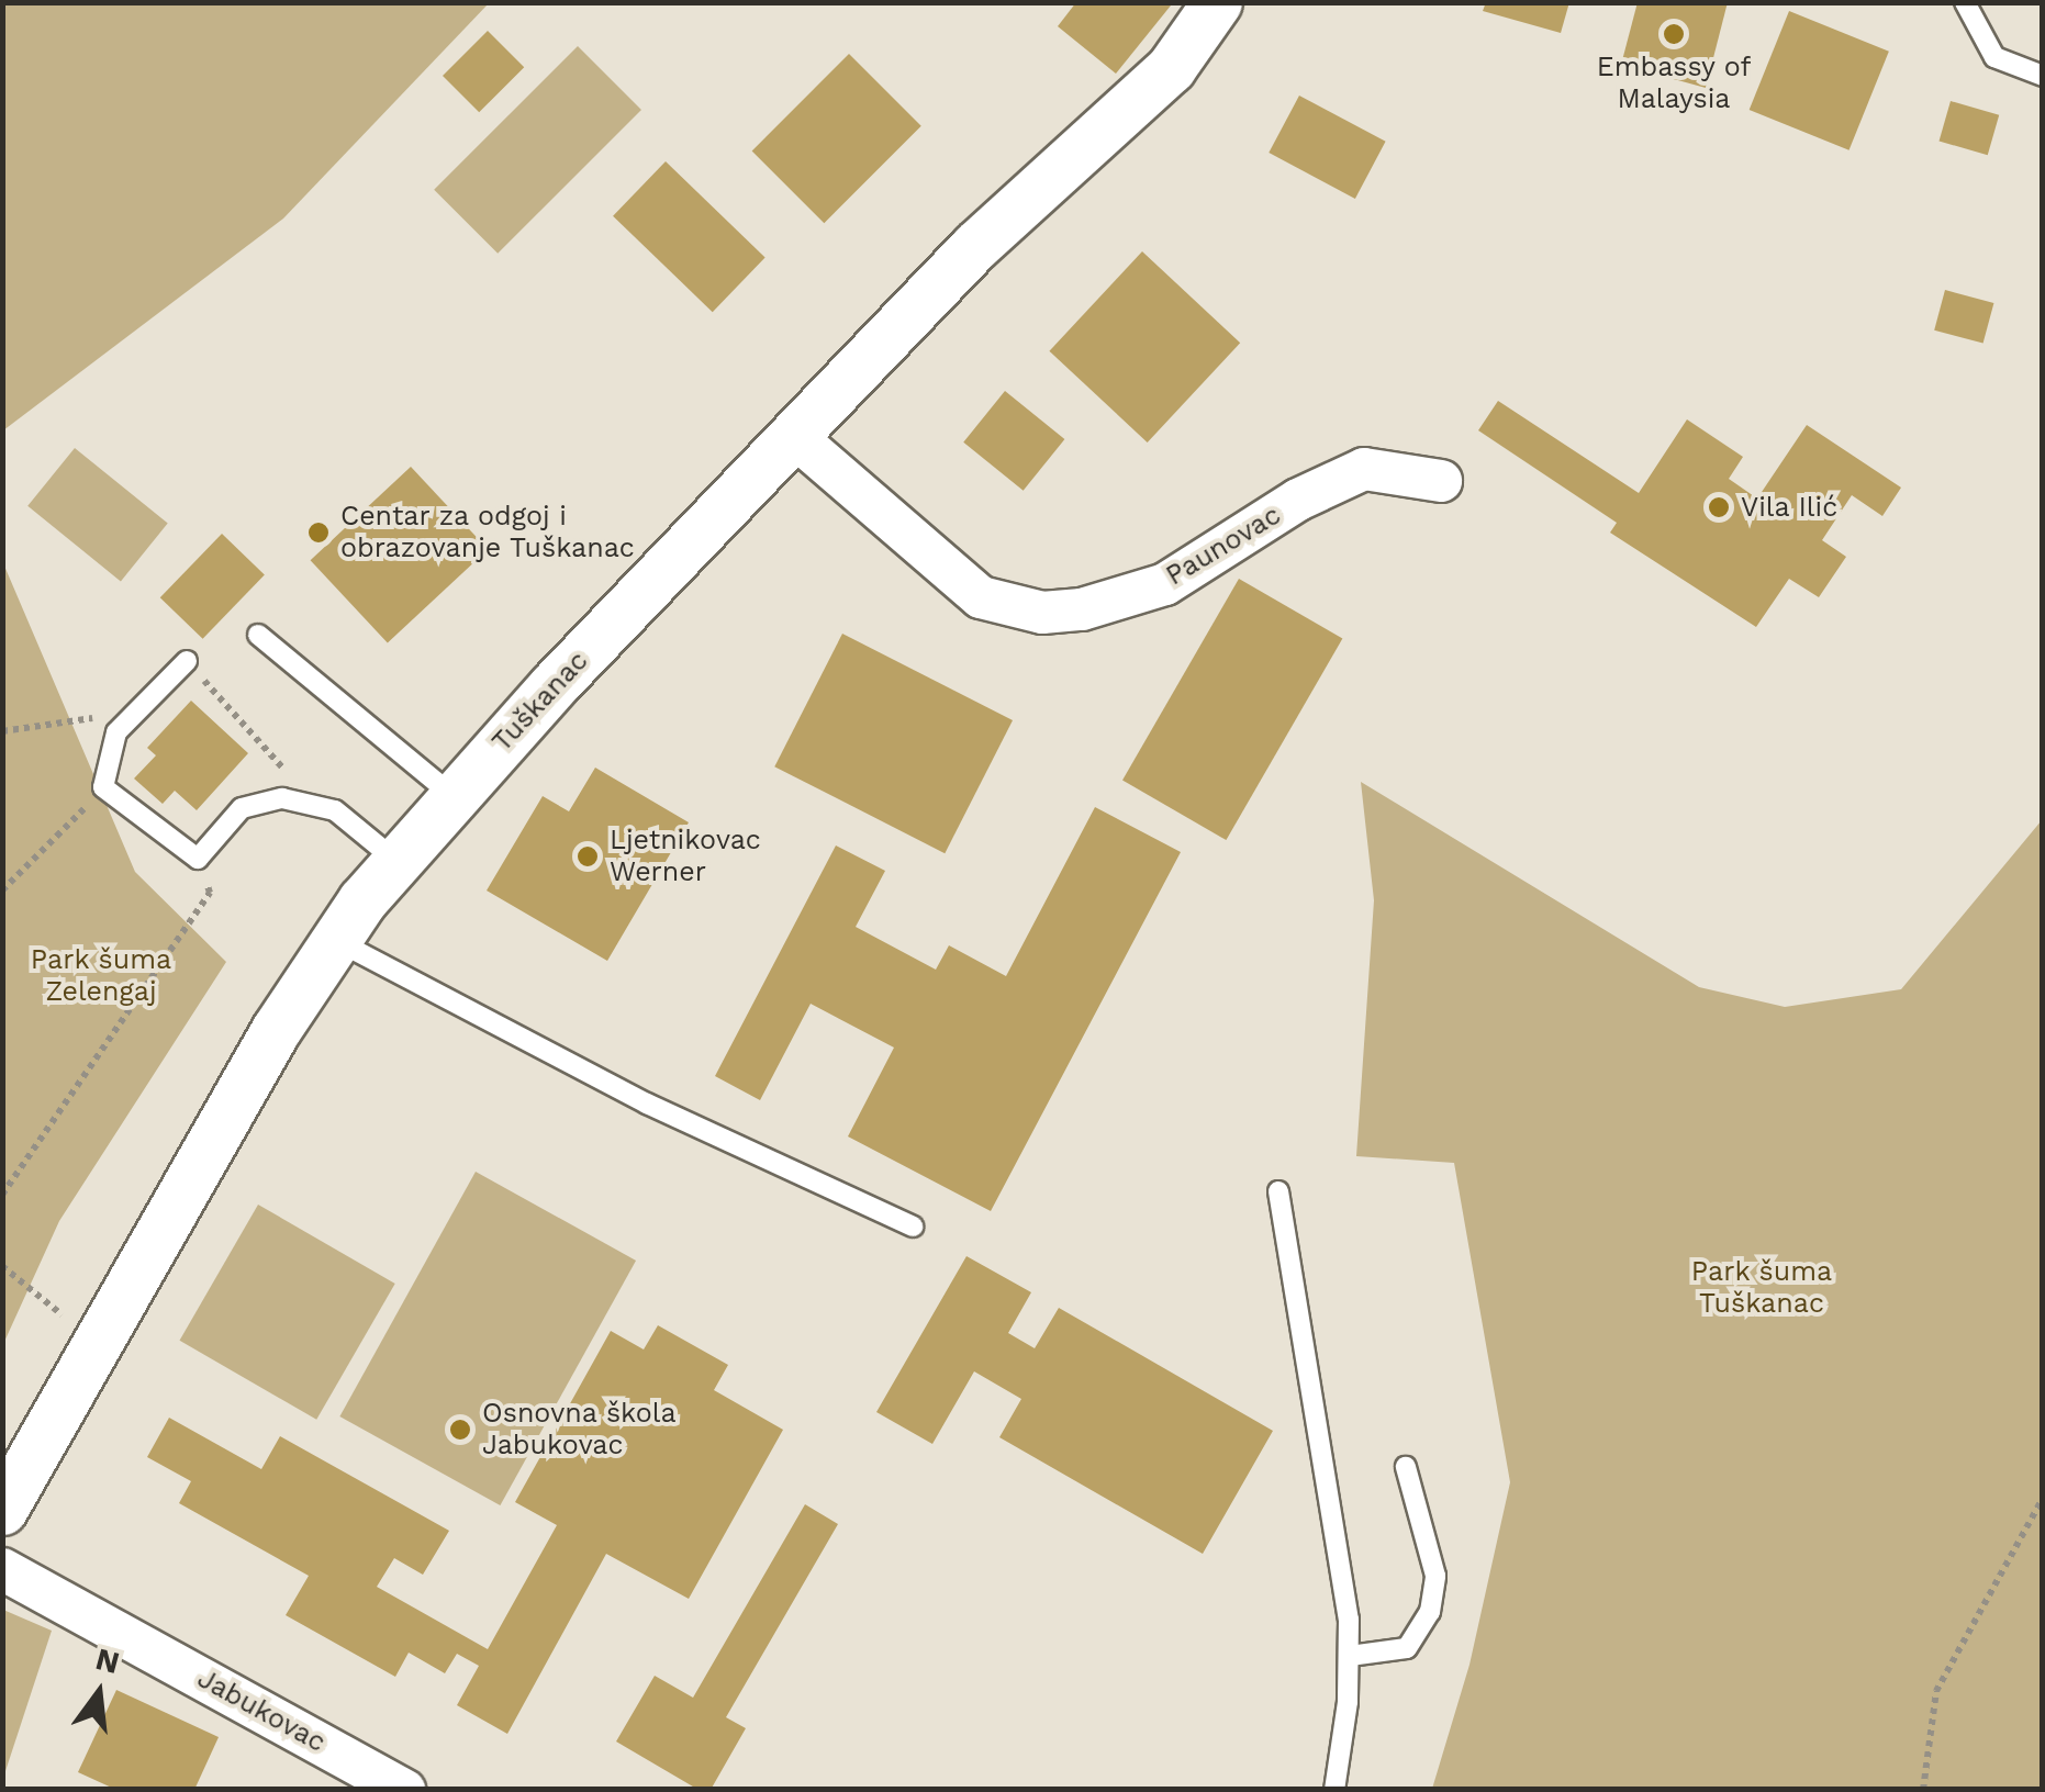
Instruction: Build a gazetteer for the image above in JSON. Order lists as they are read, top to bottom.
{
  "streets": {
    "street": ["Paunovac", "Tuškanac", "Jabukovac"]
  },
  "crossings": [
    ["Paunovac", "Tuškanac"]
  ],
  "parks": ["Park šuma Zelengaj", "Park šuma Tuškanac"],
  "places": [
    "Embassy of Malaysia",
    "Vila Ilić",
    "Centar za odgoj i obrazovanje Tuškanac",
    "Ljetnikovac Werner",
    "Osnovna škola Jabukovac"
  ],
  "north": "top"
}
